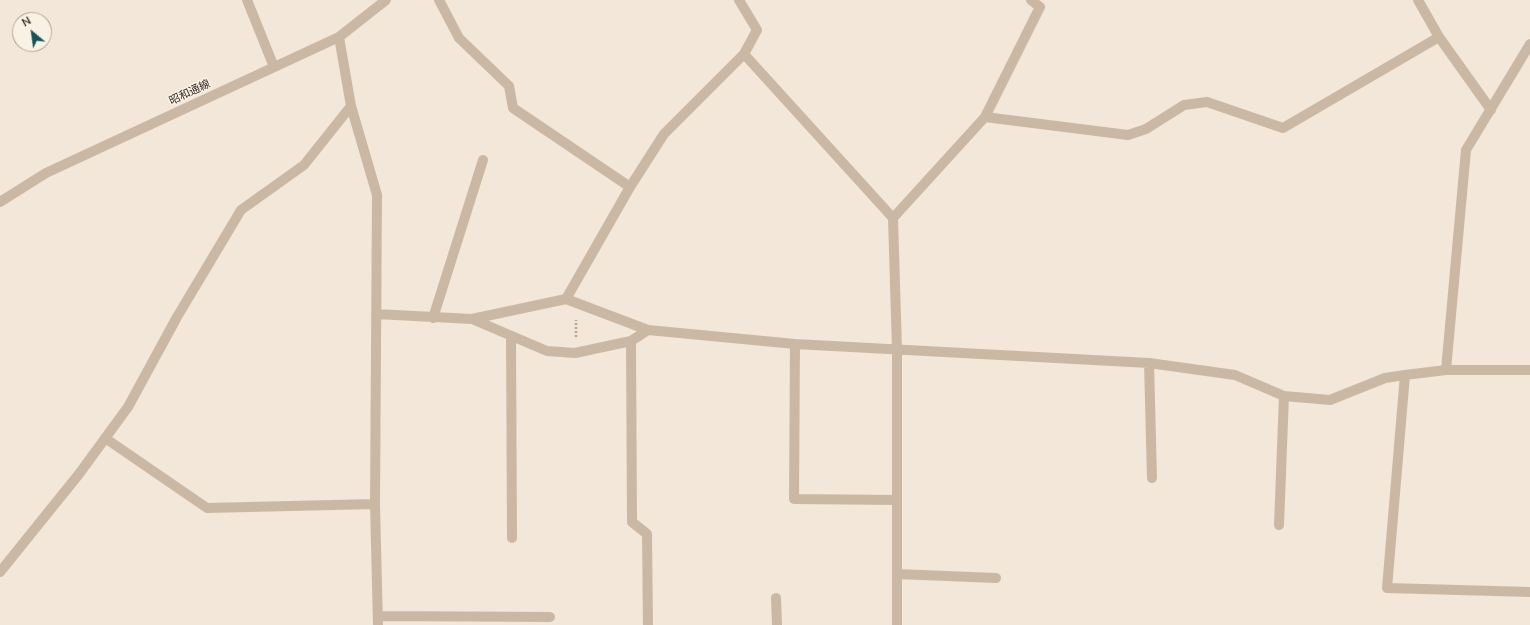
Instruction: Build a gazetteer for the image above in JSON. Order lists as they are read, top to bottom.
{
  "streets": {
    "street": ["昭和通線"]
  },
  "north": "top left"
}
